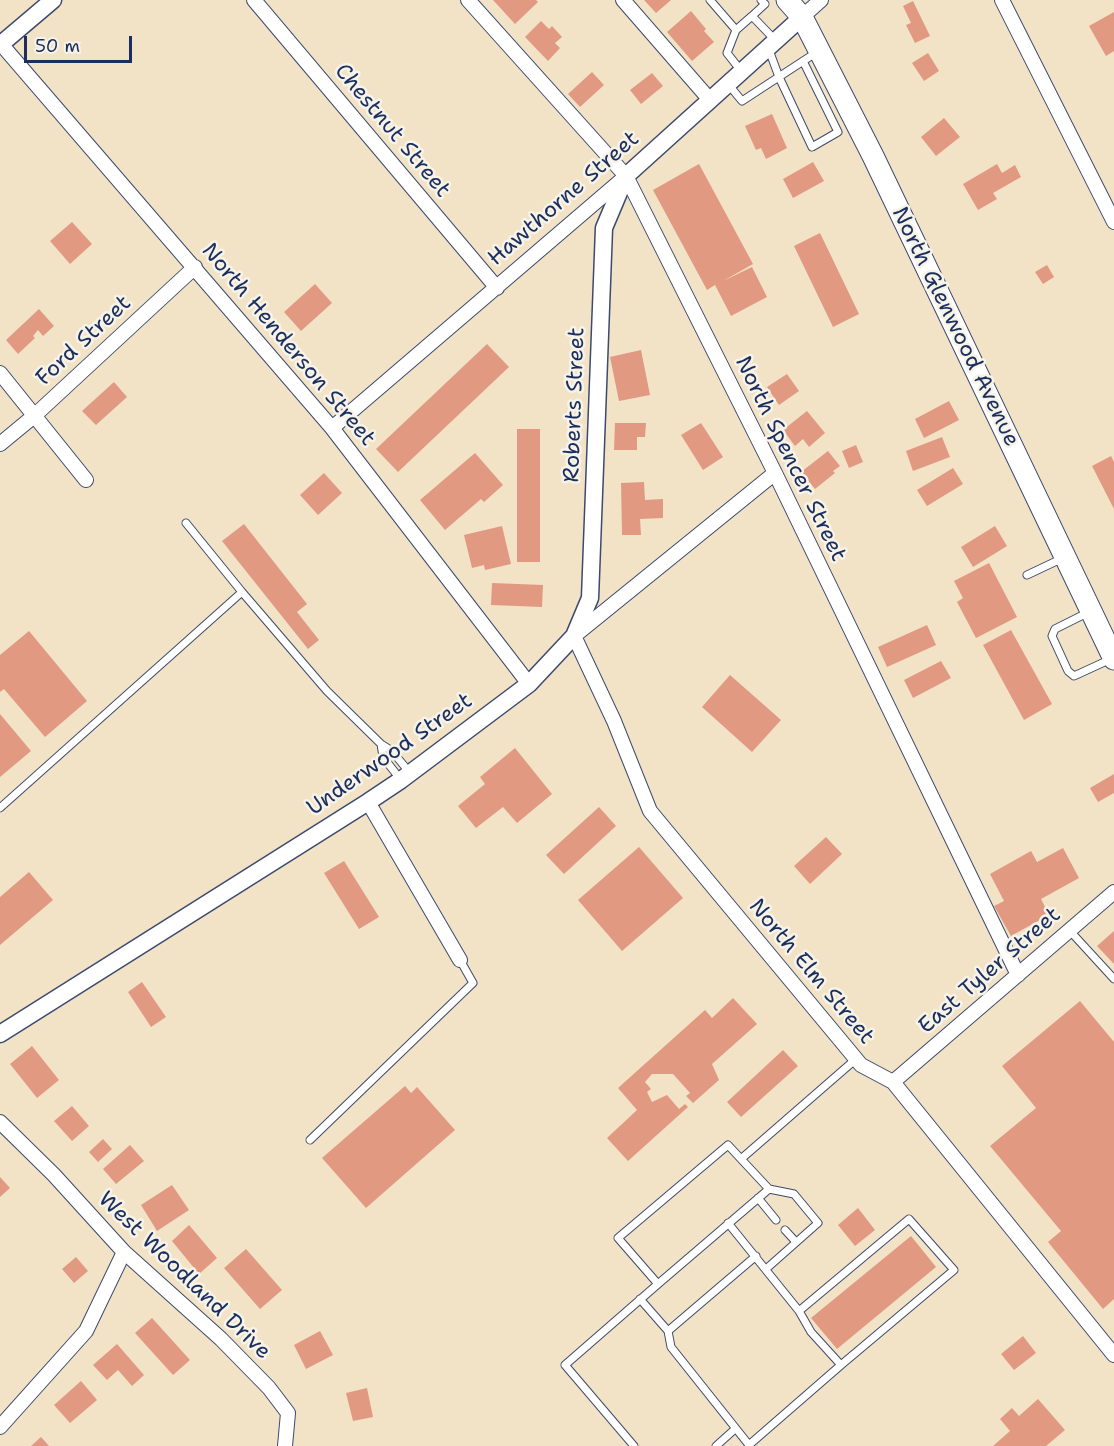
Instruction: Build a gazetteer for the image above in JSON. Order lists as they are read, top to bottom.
{
  "streets": {
    "main road": ["North Glenwood Avenue"],
    "street": [
      "Chestnut Street",
      "Hawthorne Street",
      "Ford Street",
      "North Henderson Street",
      "Roberts Street",
      "North Spencer Street",
      "Underwood Street",
      "East Tyler Street",
      "North Elm Street",
      "West Woodland Drive"
    ]
  },
  "crossings": [
    ["Chestnut Street", "Hawthorne Street"],
    ["Hawthorne Street", "North Glenwood Avenue"],
    ["Hawthorne Street", "North Henderson Street"],
    ["Hawthorne Street", "Roberts Street"],
    ["Hawthorne Street", "North Spencer Street"],
    ["Ford Street", "North Henderson Street"],
    ["North Henderson Street", "Underwood Street"],
    ["Roberts Street", "North Spencer Street"],
    ["Roberts Street", "Underwood Street"],
    ["Roberts Street", "North Elm Street"],
    ["North Spencer Street", "Underwood Street"],
    ["North Spencer Street", "East Tyler Street"],
    ["Underwood Street", "North Elm Street"],
    ["East Tyler Street", "North Elm Street"]
  ],
  "scale_bar": "50 m"
}
